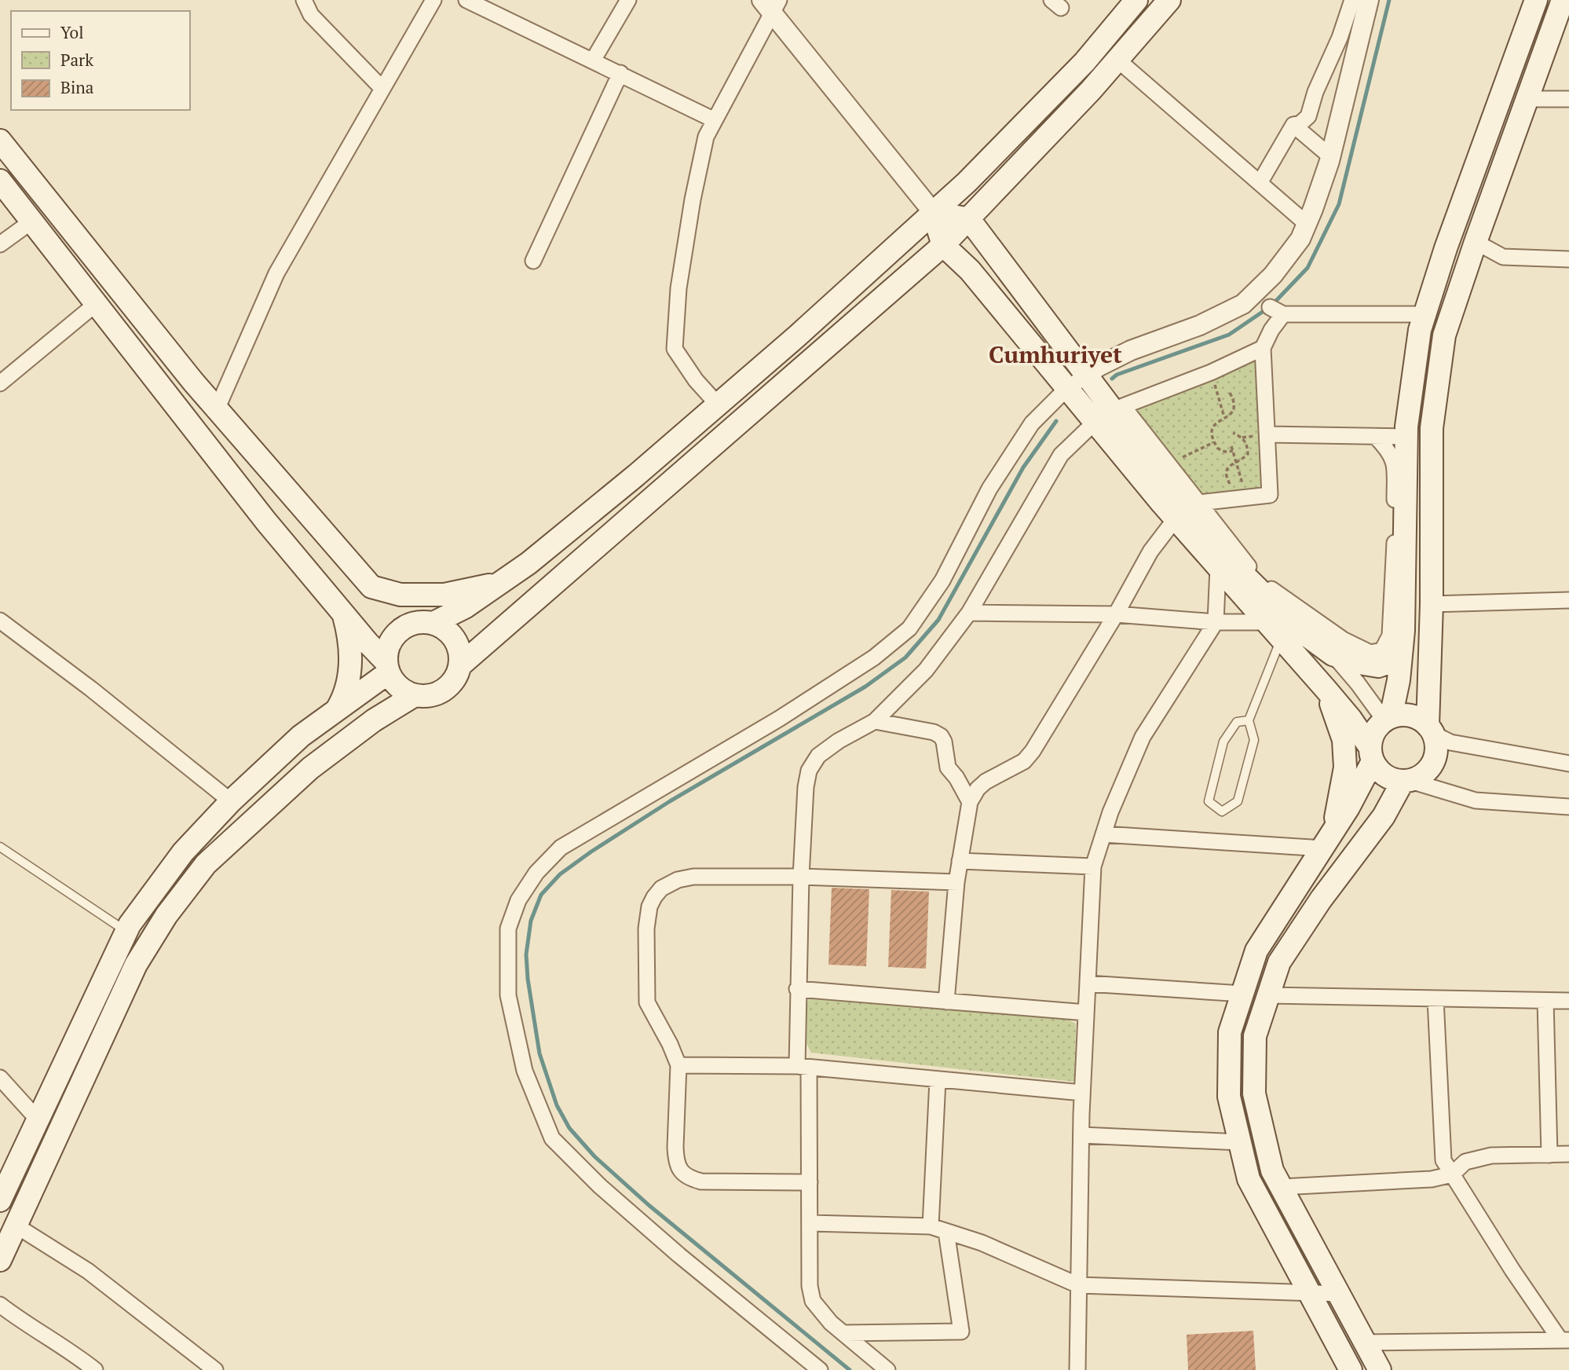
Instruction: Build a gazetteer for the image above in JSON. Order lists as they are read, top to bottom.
{
  "districts": ["Cumhuriyet"],
  "legend": ["Yol", "Park", "Bina"]
}
